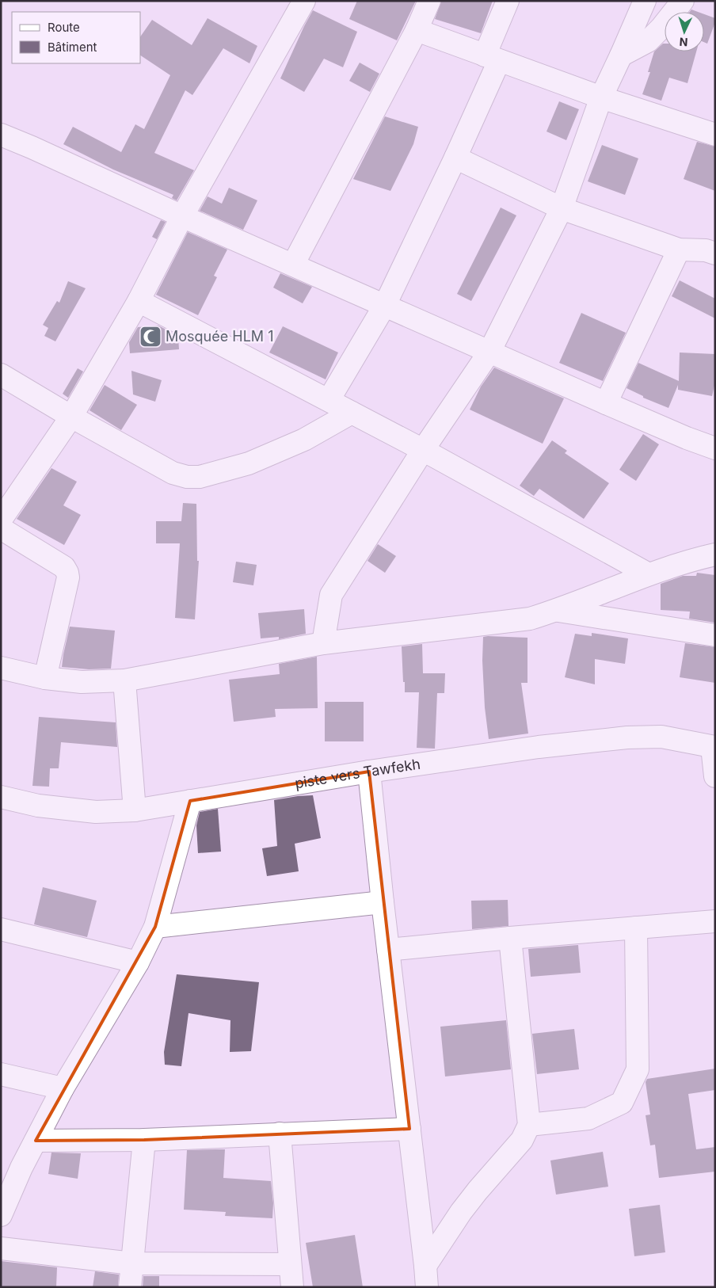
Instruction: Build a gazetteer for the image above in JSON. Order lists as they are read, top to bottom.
{
  "streets": {
    "street": ["piste vers Tawfekh"]
  },
  "places": {
    "mosque": ["Mosquée HLM 1"]
  },
  "legend": ["Route", "Bâtiment"],
  "north": "bottom"
}
